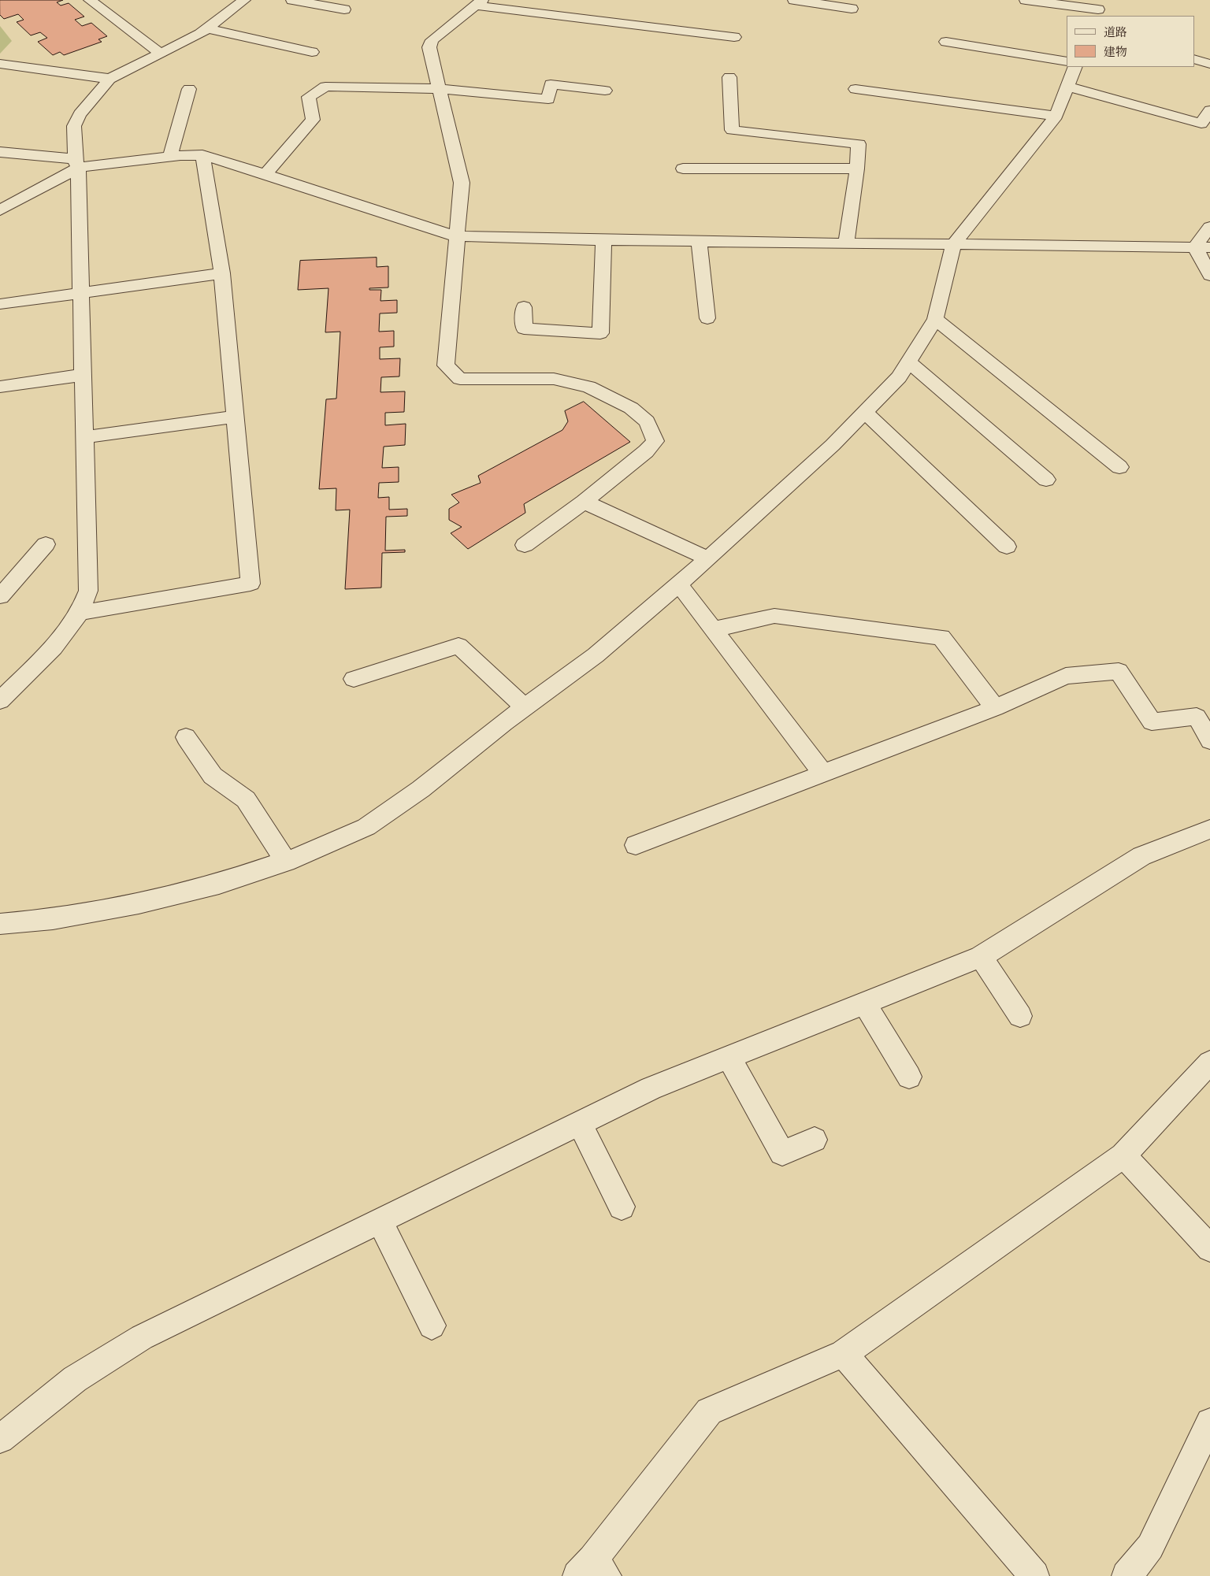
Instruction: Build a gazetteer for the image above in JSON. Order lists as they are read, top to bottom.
{
  "legend": ["道路", "建物"]
}
